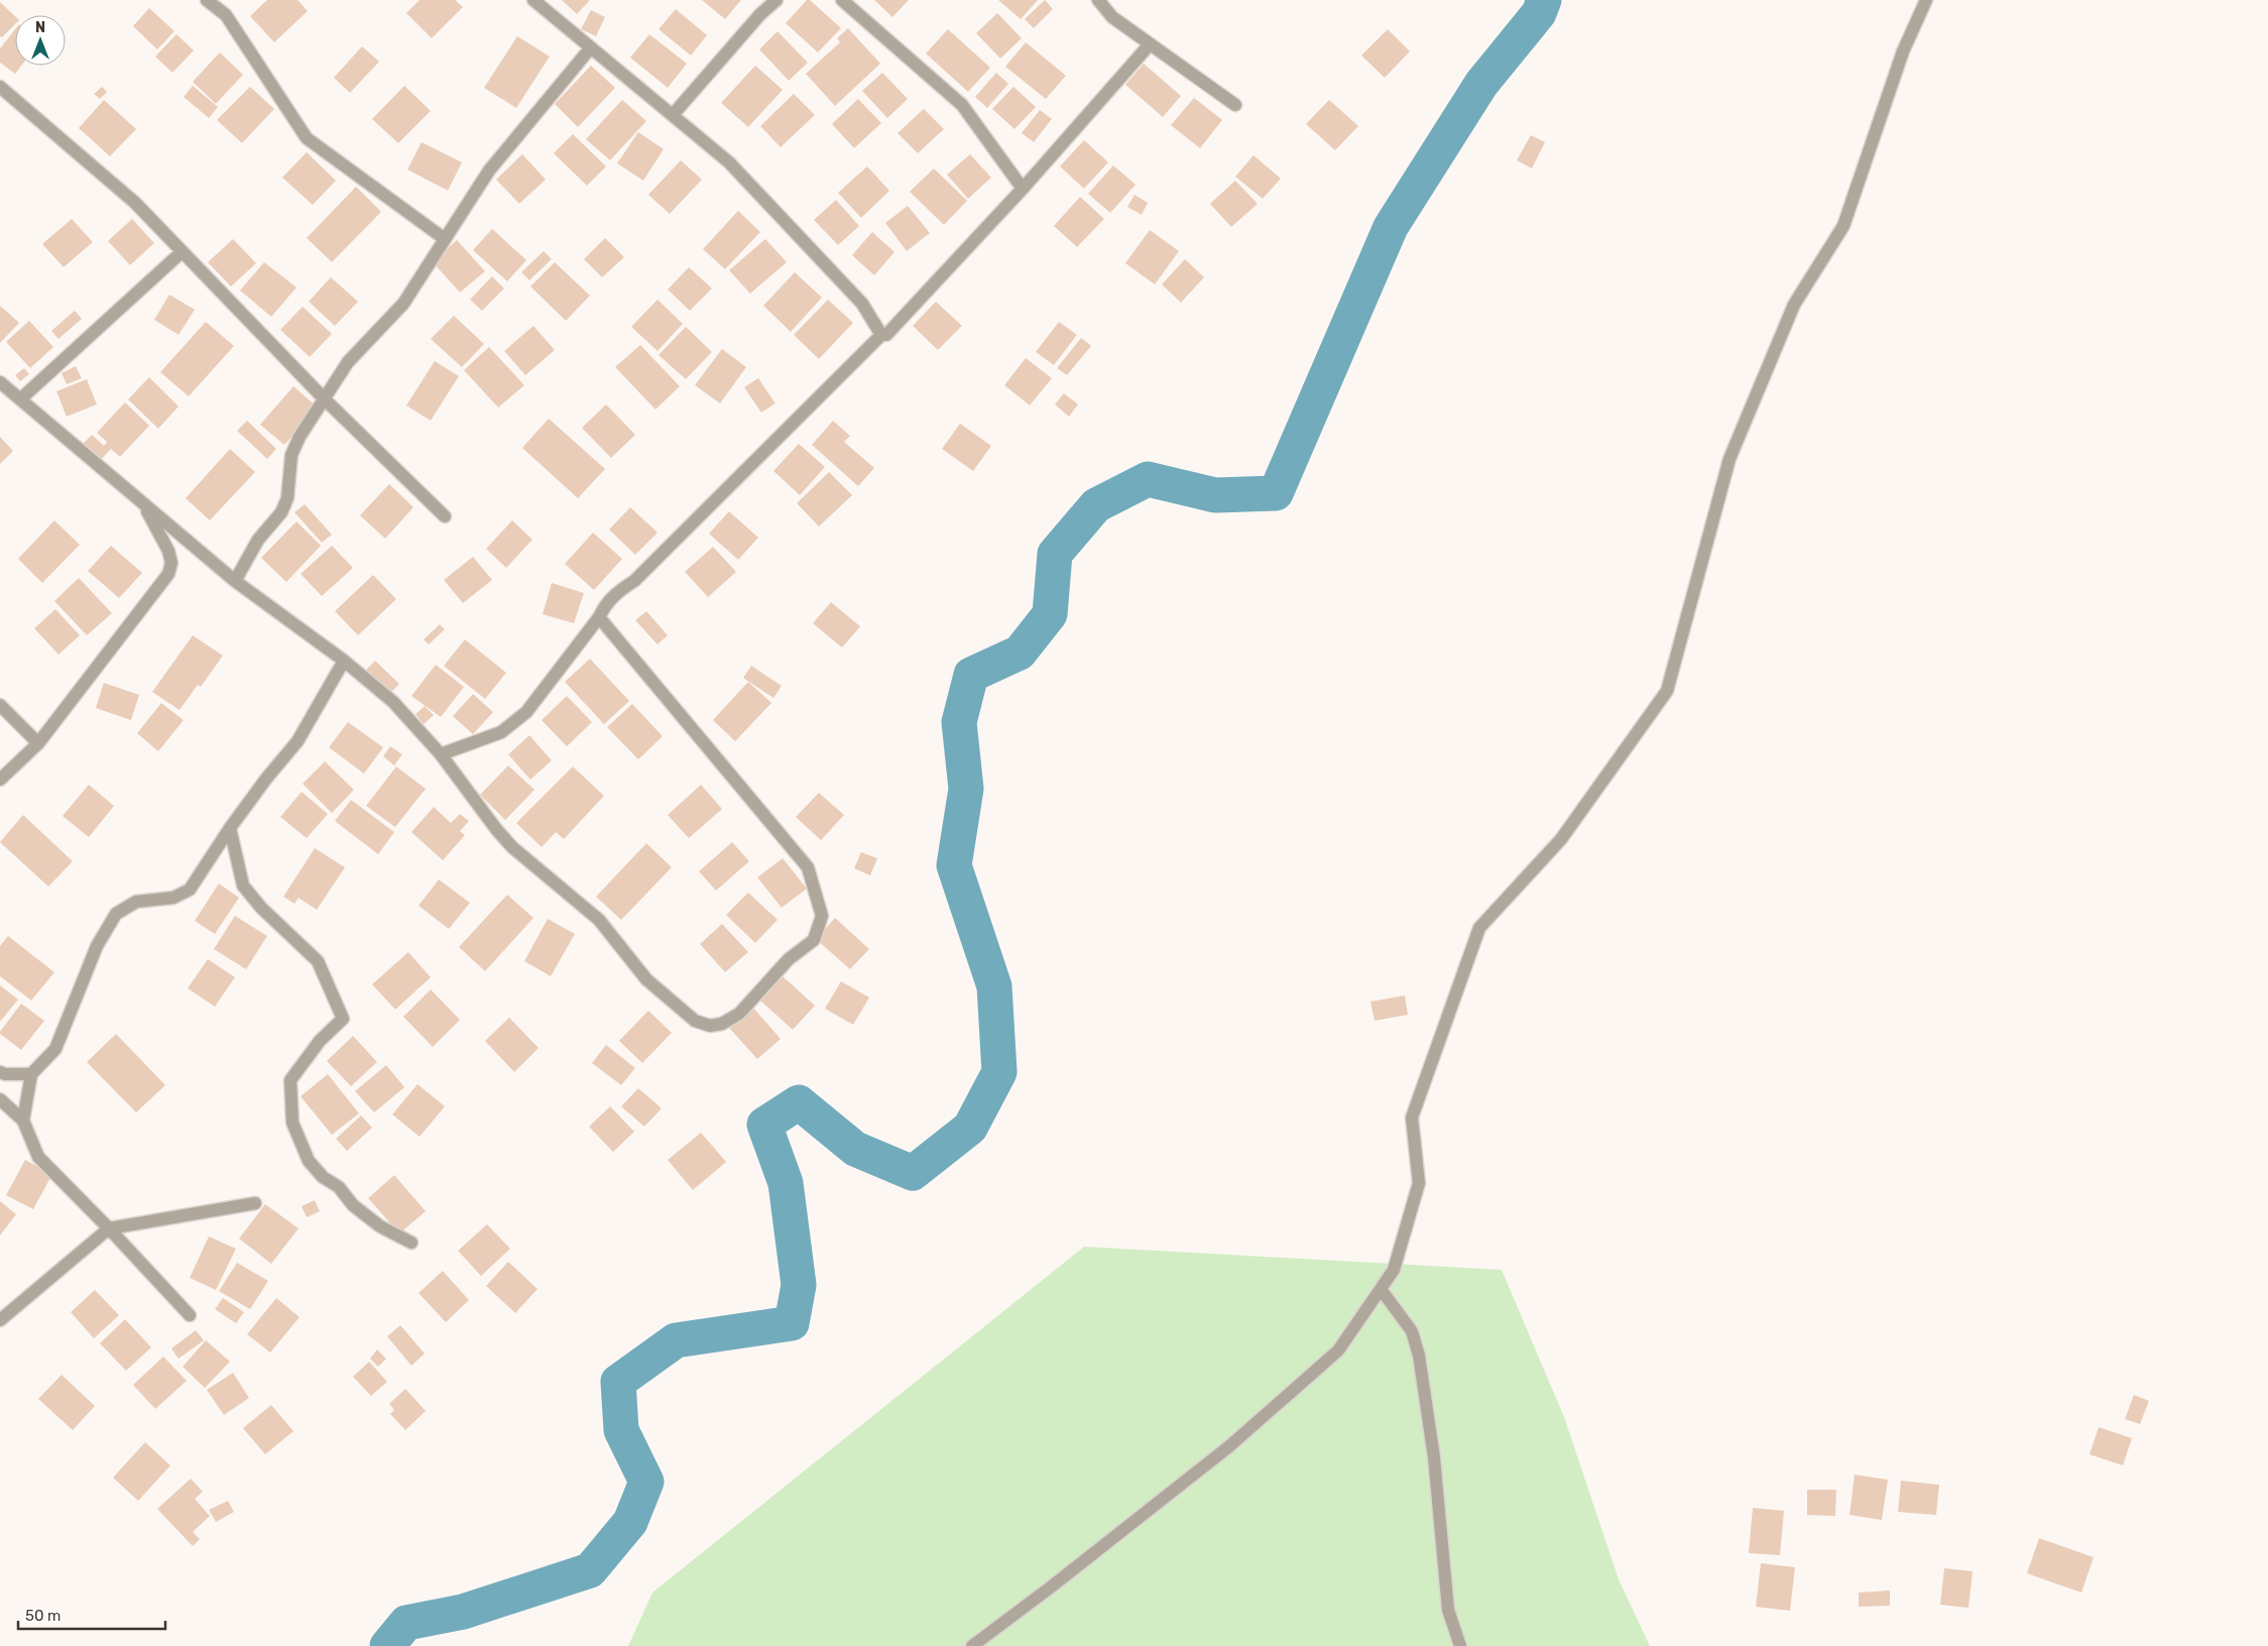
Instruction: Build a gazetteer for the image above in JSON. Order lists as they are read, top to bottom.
{
  "scale_bar": "50 m",
  "north": "top"
}
